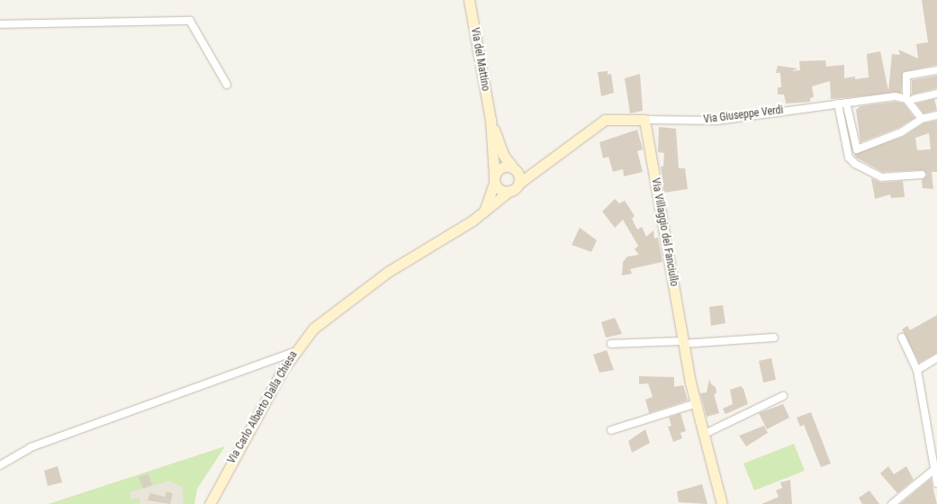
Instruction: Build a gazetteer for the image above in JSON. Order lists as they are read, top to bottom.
{
  "streets": {
    "main road": [
      "Via del Mattino",
      "Via Giuseppe Verdi",
      "Via Villaggio del Fanciullo",
      "Via Carlo Alberto Dalla Chiesa"
    ]
  },
  "crossings": [
    ["Via del Mattino", "Via Giuseppe Verdi"],
    ["Via del Mattino", "Via Carlo Alberto Dalla Chiesa"],
    ["Via Giuseppe Verdi", "Via Villaggio del Fanciullo"],
    ["Via Giuseppe Verdi", "Via Carlo Alberto Dalla Chiesa"]
  ]
}
